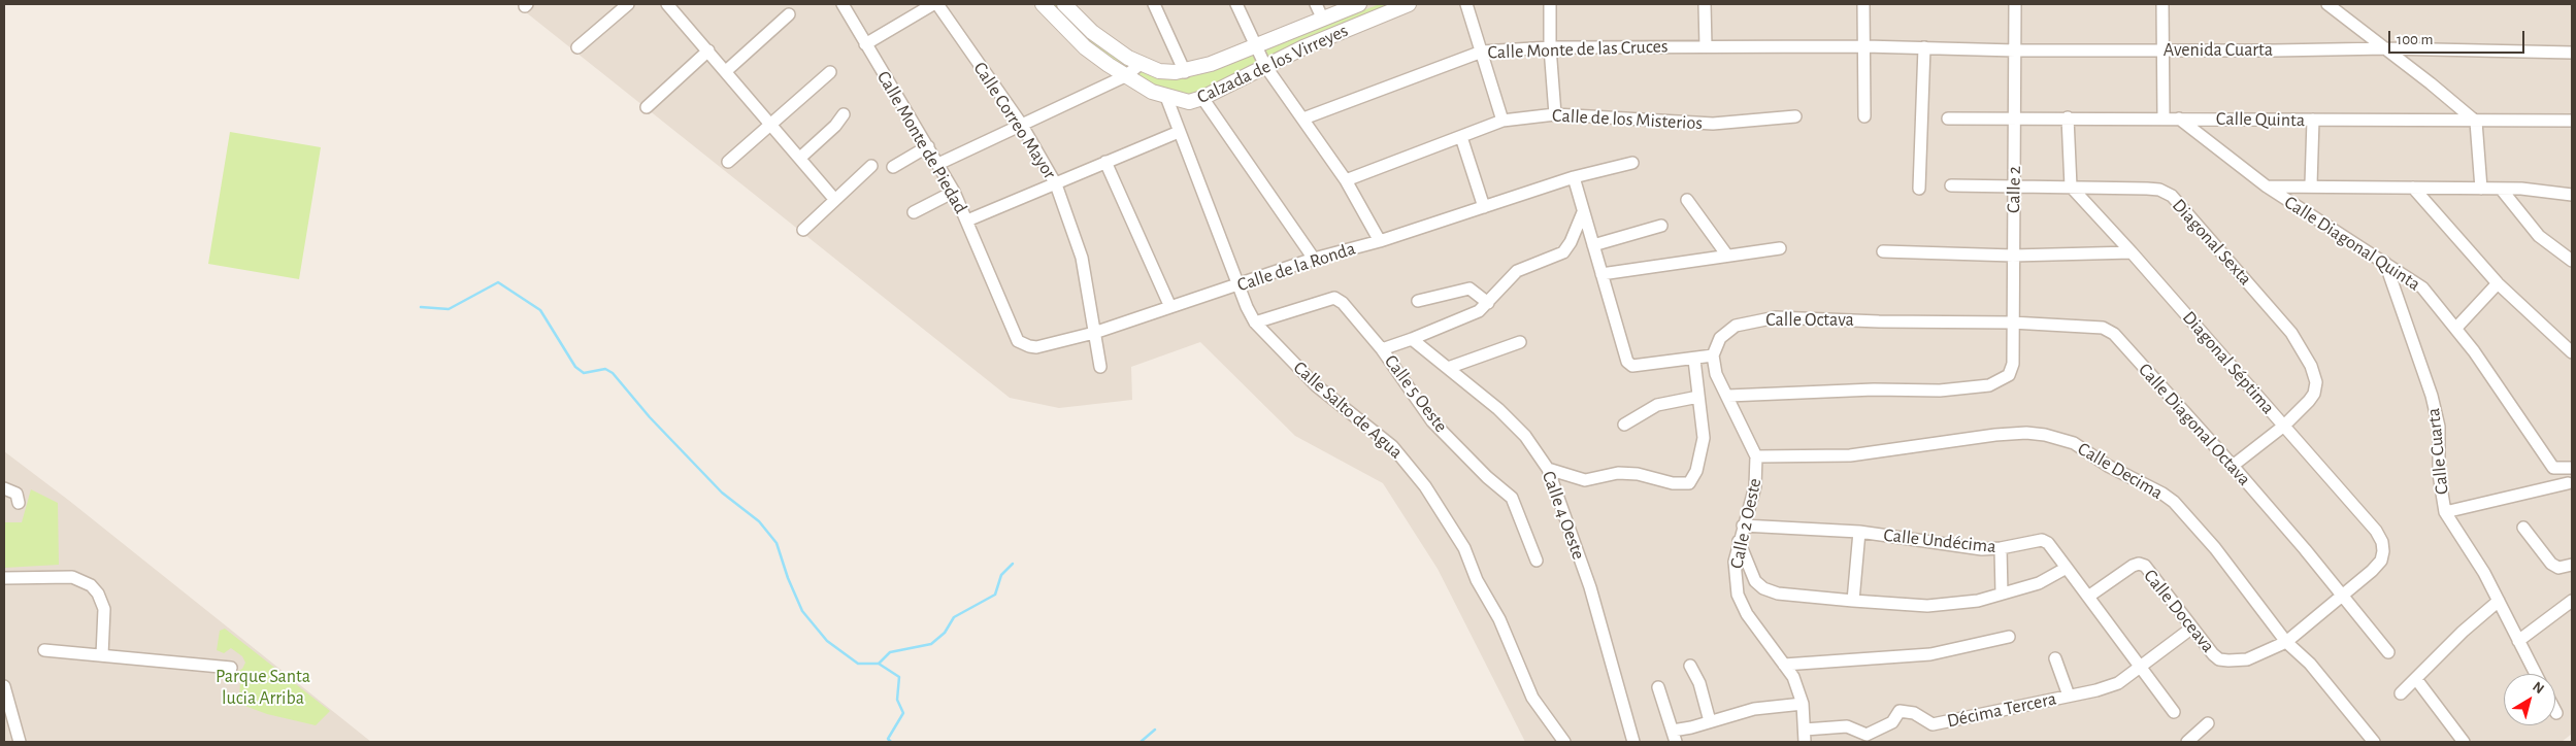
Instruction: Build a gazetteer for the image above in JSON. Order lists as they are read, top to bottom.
{
  "streets": {
    "street": [
      "Calle Monte de las Cruces",
      "Avenida Cuarta",
      "Calzada de los Virreyes",
      "Calle de los Misterios",
      "Calle Quinta",
      "Calle Correo Mayor",
      "Calle Monte de Piedad",
      "Calle 2",
      "Diagonal Sexta",
      "Calle Diagonal Quinta",
      "Calle de la Ronda",
      "Calle Octava",
      "Diagonal Séptima",
      "Calle 5 Oeste",
      "Calle Salto de Agua",
      "Calle Diagonal Octava",
      "Calle Cuarta",
      "Calle Decima",
      "Calle 4 Oeste",
      "Calle 2 Oeste",
      "Calle Undécima",
      "Calle Doceava",
      "Décima Tercera"
    ]
  },
  "crossings": [
    ["Calle Monte de las Cruces", "Avenida Cuarta"],
    ["Avenida Cuarta", "Calle 2"],
    ["Calzada de los Virreyes", "Calle Salto de Agua"],
    ["Calle Quinta", "Calle 2"],
    ["Calle Quinta", "Calle Diagonal Quinta"],
    ["Calle Correo Mayor", "Calle de la Ronda"],
    ["Calle Monte de Piedad", "Calle de la Ronda"],
    ["Calle 2", "Diagonal Sexta"],
    ["Calle 2", "Calle Octava"],
    ["Calle 2", "Calle Diagonal Octava"],
    ["Calle 2", "Calle 2 Oeste"],
    ["Diagonal Sexta", "Diagonal Séptima"],
    ["Calle Diagonal Quinta", "Calle Cuarta"],
    ["Calle de la Ronda", "Calle Salto de Agua"],
    ["Calle Octava", "Calle Diagonal Octava"],
    ["Calle Octava", "Calle 2 Oeste"],
    ["Diagonal Séptima", "Calle Doceava"],
    ["Calle 5 Oeste", "Calle Salto de Agua"],
    ["Calle Diagonal Octava", "Calle Doceava"],
    ["Calle Decima", "Calle 2 Oeste"],
    ["Calle Decima", "Calle Doceava"],
    ["Calle 2 Oeste", "Calle Undécima"],
    ["Calle 2 Oeste", "Décima Tercera"],
    ["Calle Undécima", "Calle Doceava"],
    ["Calle Undécima", "Décima Tercera"],
    ["Calle Doceava", "Décima Tercera"]
  ],
  "parks": ["Parque Santa lucia Arriba"],
  "scale_bar": "100 m",
  "north": "top right"
}
